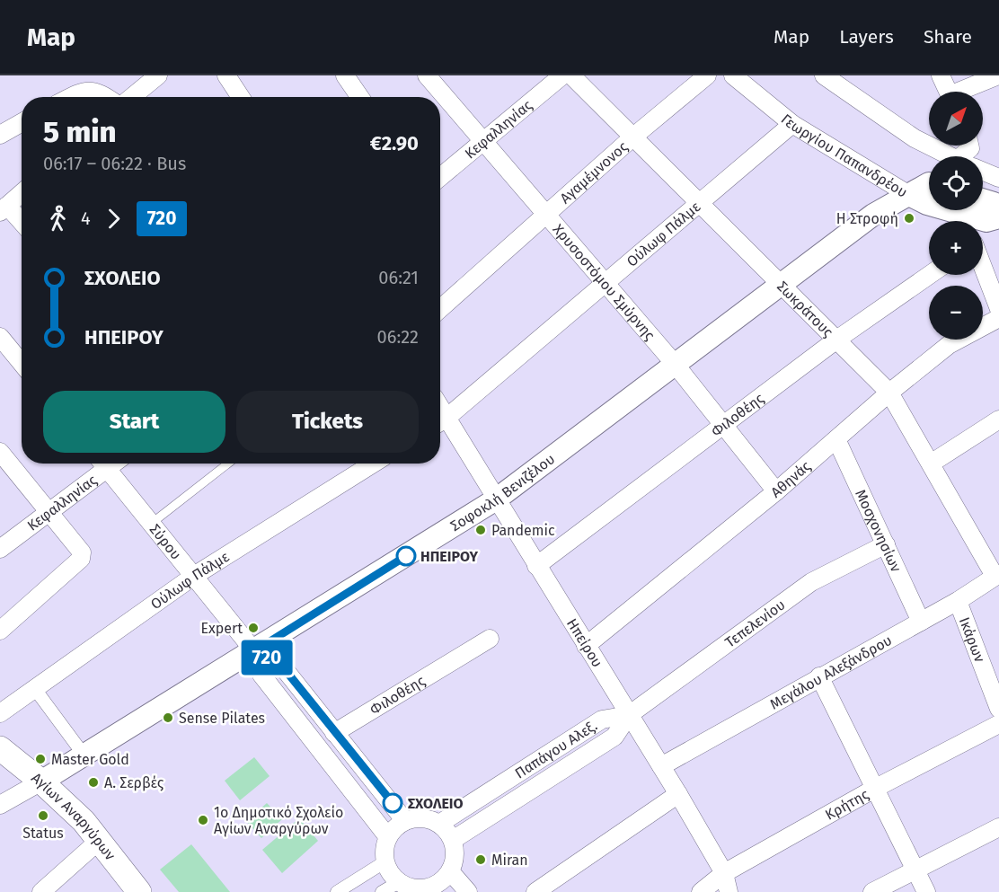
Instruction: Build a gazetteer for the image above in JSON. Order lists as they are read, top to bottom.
{
  "streets": {
    "main road": ["Αγίων Αναργύρων"],
    "street": [
      "Κεφαλληνίας",
      "Γεωργίου Παπανδρέου",
      "Αγαμέμνονος",
      "Ούλωφ Πάλμε",
      "Χρυσοστόμου Σμύρνης",
      "Σωκράτους",
      "Φιλοθέης",
      "Αθηνάς",
      "Σοφοκλή Βενιζέλου",
      "Μοσχονησίων",
      "Σύρου",
      "Τεπελενίου",
      "Ικάρων",
      "Ηπείρου",
      "Μεγάλου Αλεξάνδρου",
      "Παπάγου Αλεξ.",
      "Κρήτης"
    ]
  },
  "crossings": [
    ["Κεφαλληνίας", "Χρυσοστόμου Σμύρνης"],
    ["Κεφαλληνίας", "Σύρου"],
    ["Γεωργίου Παπανδρέου", "Ούλωφ Πάλμε"],
    ["Γεωργίου Παπανδρέου", "Σοφοκλή Βενιζέλου"],
    ["Αγαμέμνονος", "Χρυσοστόμου Σμύρνης"],
    ["Αγαμέμνονος", "Σωκράτους"],
    ["Ούλωφ Πάλμε", "Χρυσοστόμου Σμύρνης"],
    ["Ούλωφ Πάλμε", "Σωκράτους"],
    ["Ούλωφ Πάλμε", "Σύρου"],
    ["Ούλωφ Πάλμε", "Ηπείρου"],
    ["Χρυσοστόμου Σμύρνης", "Φιλοθέης"],
    ["Χρυσοστόμου Σμύρνης", "Αθηνάς"],
    ["Χρυσοστόμου Σμύρνης", "Σοφοκλή Βενιζέλου"],
    ["Σωκράτους", "Φιλοθέης"],
    ["Σωκράτους", "Αθηνάς"],
    ["Σωκράτους", "Σοφοκλή Βενιζέλου"],
    ["Σωκράτους", "Μεγάλου Αλεξάνδρου"],
    ["Φιλοθέης", "Σύρου"],
    ["Φιλοθέης", "Ηπείρου"],
    ["Αθηνάς", "Μοσχονησίων"],
    ["Αθηνάς", "Ηπείρου"],
    ["Σοφοκλή Βενιζέλου", "Σύρου"],
    ["Σοφοκλή Βενιζέλου", "Ηπείρου"],
    ["Σοφοκλή Βενιζέλου", "Αγίων Αναργύρων"],
    ["Μοσχονησίων", "Τεπελενίου"],
    ["Μοσχονησίων", "Μεγάλου Αλεξάνδρου"],
    ["Σύρου", "Παπάγου Αλεξ."],
    ["Τεπελενίου", "Ηπείρου"],
    ["Τεπελενίου", "Παπάγου Αλεξ."],
    ["Ικάρων", "Μεγάλου Αλεξάνδρου"],
    ["Ηπείρου", "Μεγάλου Αλεξάνδρου"],
    ["Ηπείρου", "Παπάγου Αλεξ."],
    ["Ηπείρου", "Κρήτης"]
  ],
  "places": [
    "Η Στροφή",
    "Pandemic",
    "ΗΠΕΙΡΟΥ",
    "Expert",
    "Sense Pilates",
    "Master Gold",
    "Α. Σερβές",
    "ΣΧΟΛΕΙΟ",
    "Status",
    "1ο Δημοτικό Σχολείο Αγίων Αναργύρων",
    "Miran"
  ],
  "lines": ["bus line 720"],
  "north": "top right",
  "page": {
    "header": "Map",
    "nav": ["Map", "Layers", "Share"],
    "on_map": "720",
    "map_buttons": ["+", "−"],
    "heading": ["5 min", "06:17 – 06:22 · Bus", "€2.90"],
    "legs": ["4", "720"],
    "list": [
      {
        "name": "ΣΧΟΛΕΙΟ",
        "value": "06:21"
      },
      {
        "name": "ΗΠΕΙΡΟΥ",
        "value": "06:22"
      }
    ],
    "buttons": ["Start", "Tickets"]
  }
}
